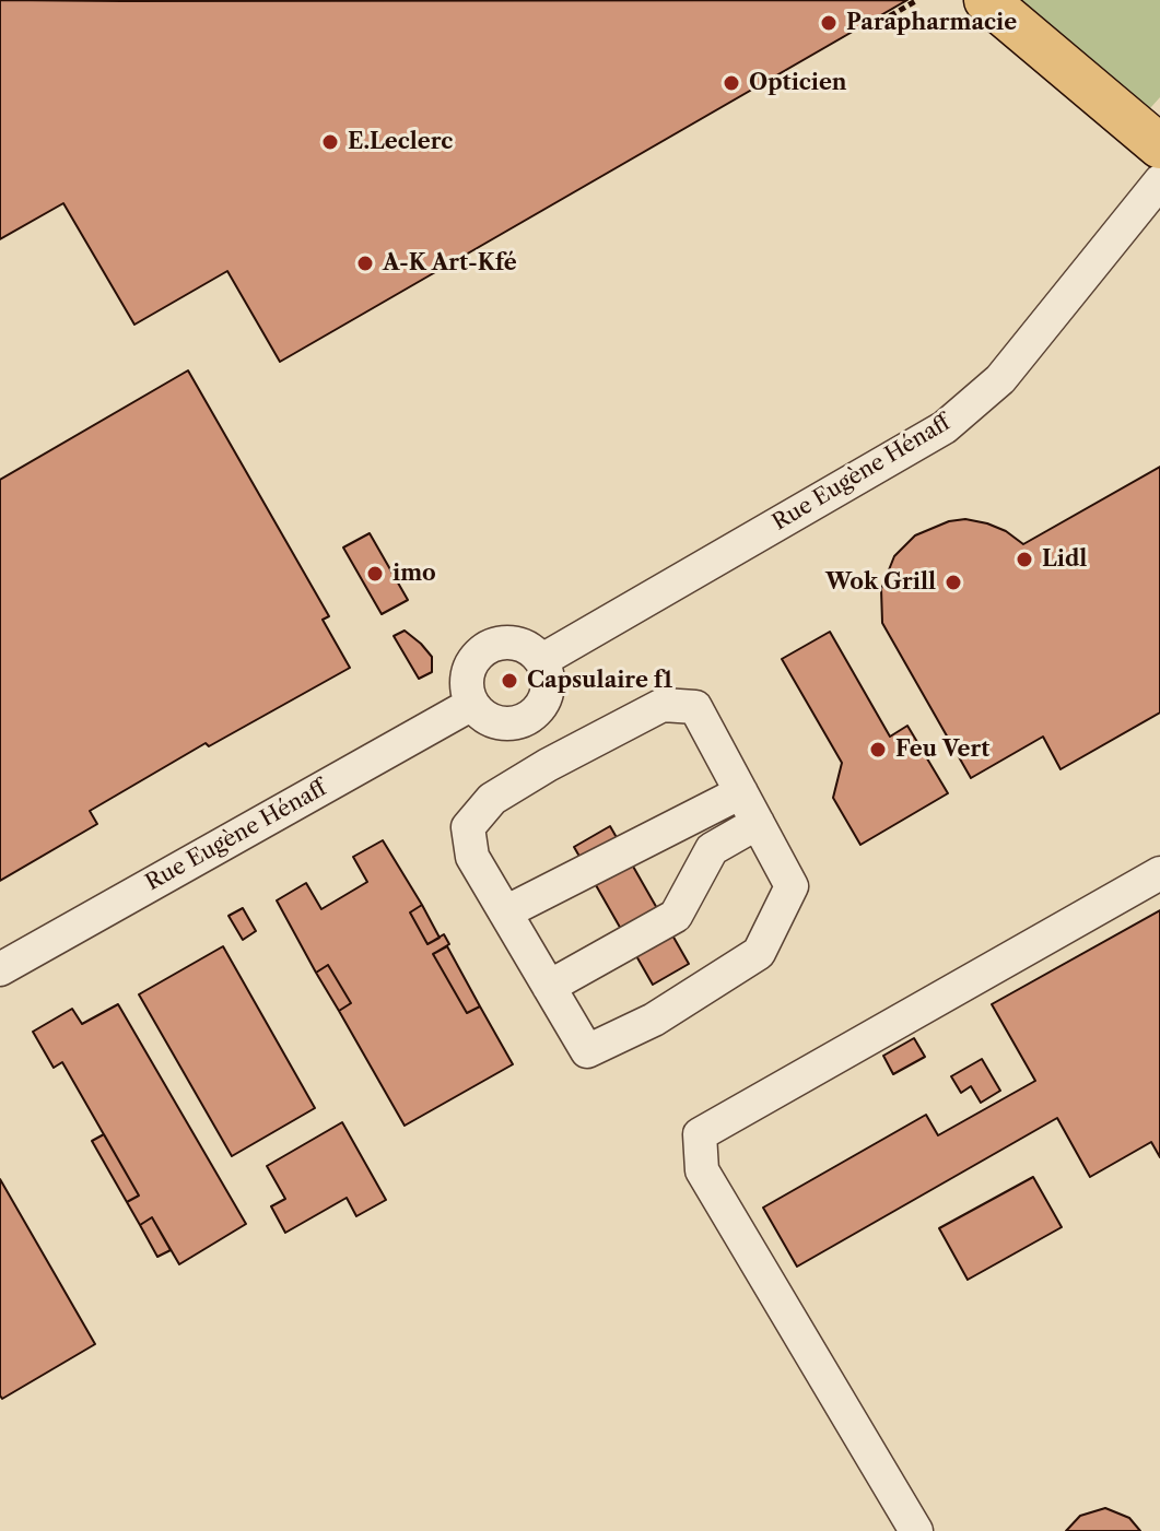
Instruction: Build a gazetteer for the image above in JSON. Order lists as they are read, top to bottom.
{
  "streets": {
    "street": ["Rue Eugène Hénaff"]
  },
  "places": [
    "Parapharmacie",
    "Opticien",
    "E.Leclerc",
    "A-K Art-Kfé",
    "Lidl",
    "imo",
    "Wok Grill",
    "Capsulaire f1",
    "Feu Vert"
  ]
}
